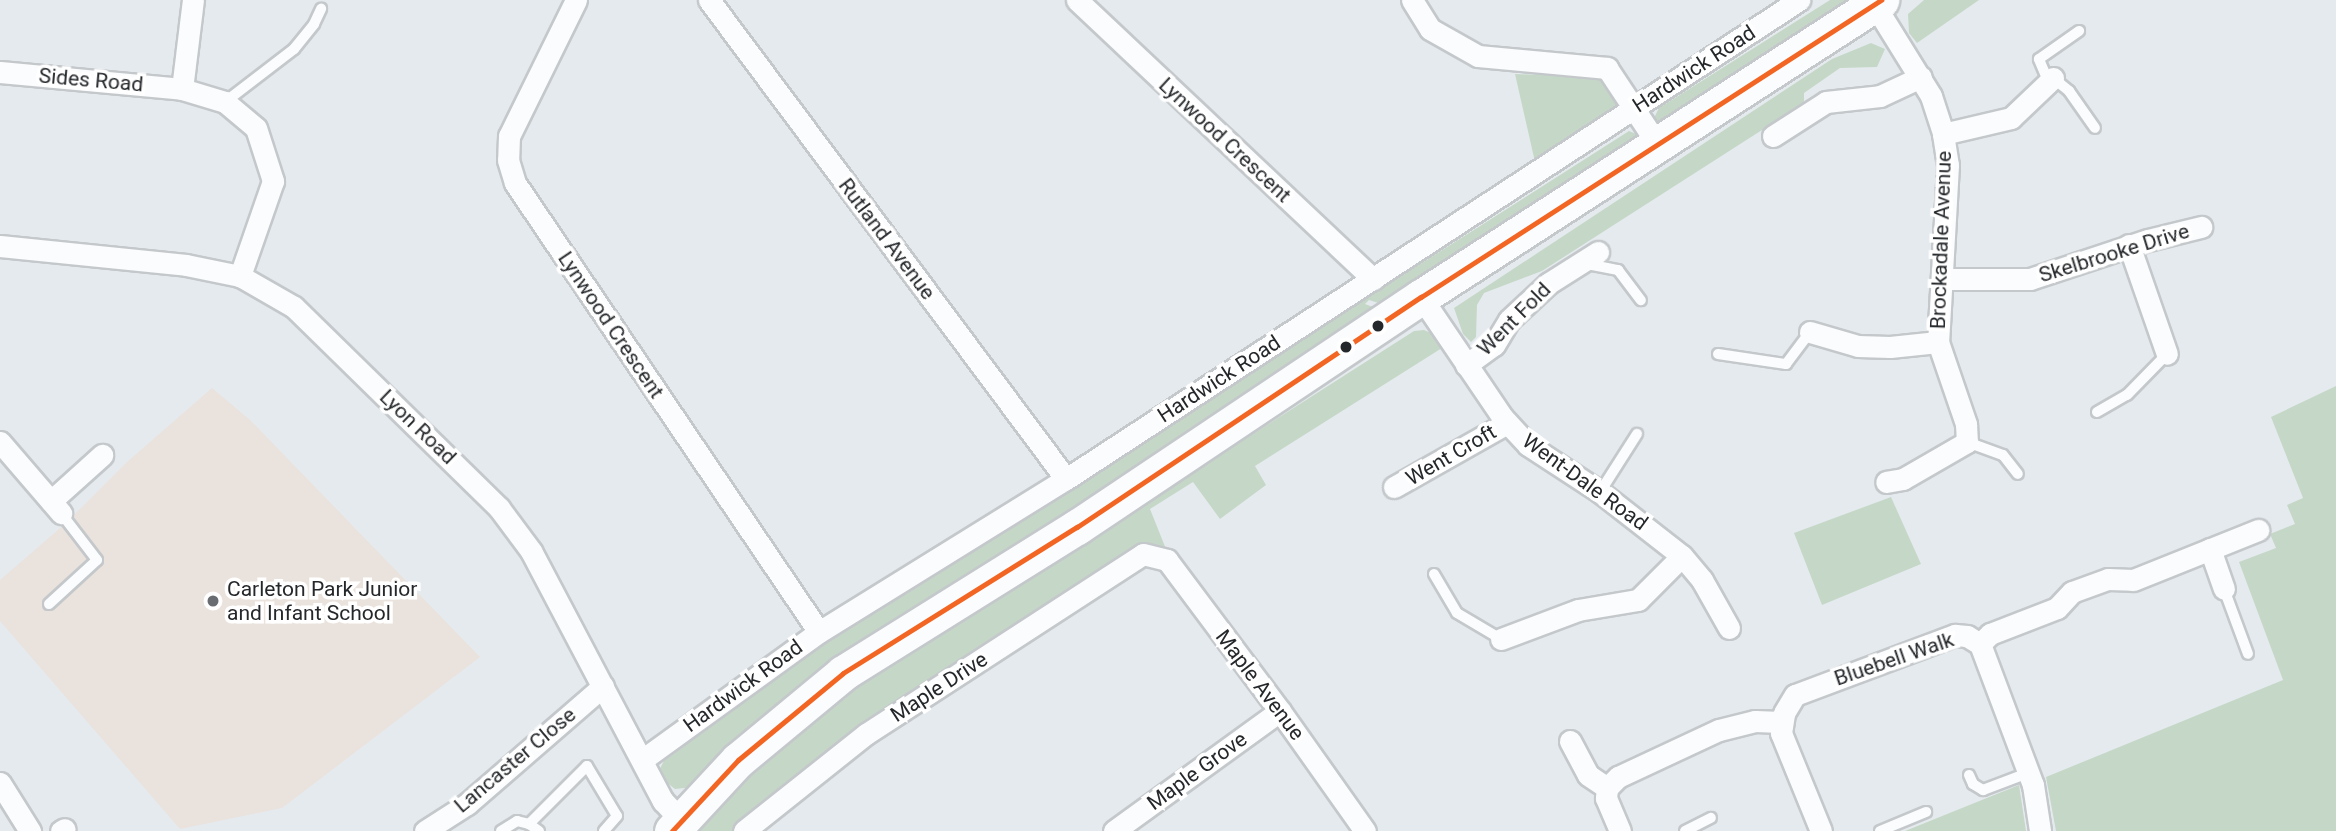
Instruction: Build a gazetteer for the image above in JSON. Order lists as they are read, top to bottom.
{
  "streets": {
    "main road": ["Hardwick Road"],
    "street": [
      "Sides Road",
      "Lynwood Crescent",
      "Rutland Avenue",
      "Brockadale Avenue",
      "Skelbrooke Drive",
      "Went Fold",
      "Lyon Road",
      "Went Croft",
      "Went-Dale Road",
      "Bluebell Walk",
      "Maple Avenue",
      "Maple Drive",
      "Lancaster Close",
      "Maple Grove"
    ]
  },
  "crossings": [
    ["Hardwick Road", "Lynwood Crescent"],
    ["Hardwick Road", "Rutland Avenue"],
    ["Hardwick Road", "Brockadale Avenue"],
    ["Hardwick Road", "Lyon Road"],
    ["Hardwick Road", "Went-Dale Road"],
    ["Sides Road", "Lyon Road"],
    ["Brockadale Avenue", "Skelbrooke Drive"],
    ["Went Fold", "Went-Dale Road"],
    ["Lyon Road", "Lancaster Close"],
    ["Went Croft", "Went-Dale Road"],
    ["Maple Avenue", "Maple Drive"],
    ["Maple Avenue", "Maple Grove"]
  ],
  "places": ["Carleton Park Junior and Infant School"]
}
